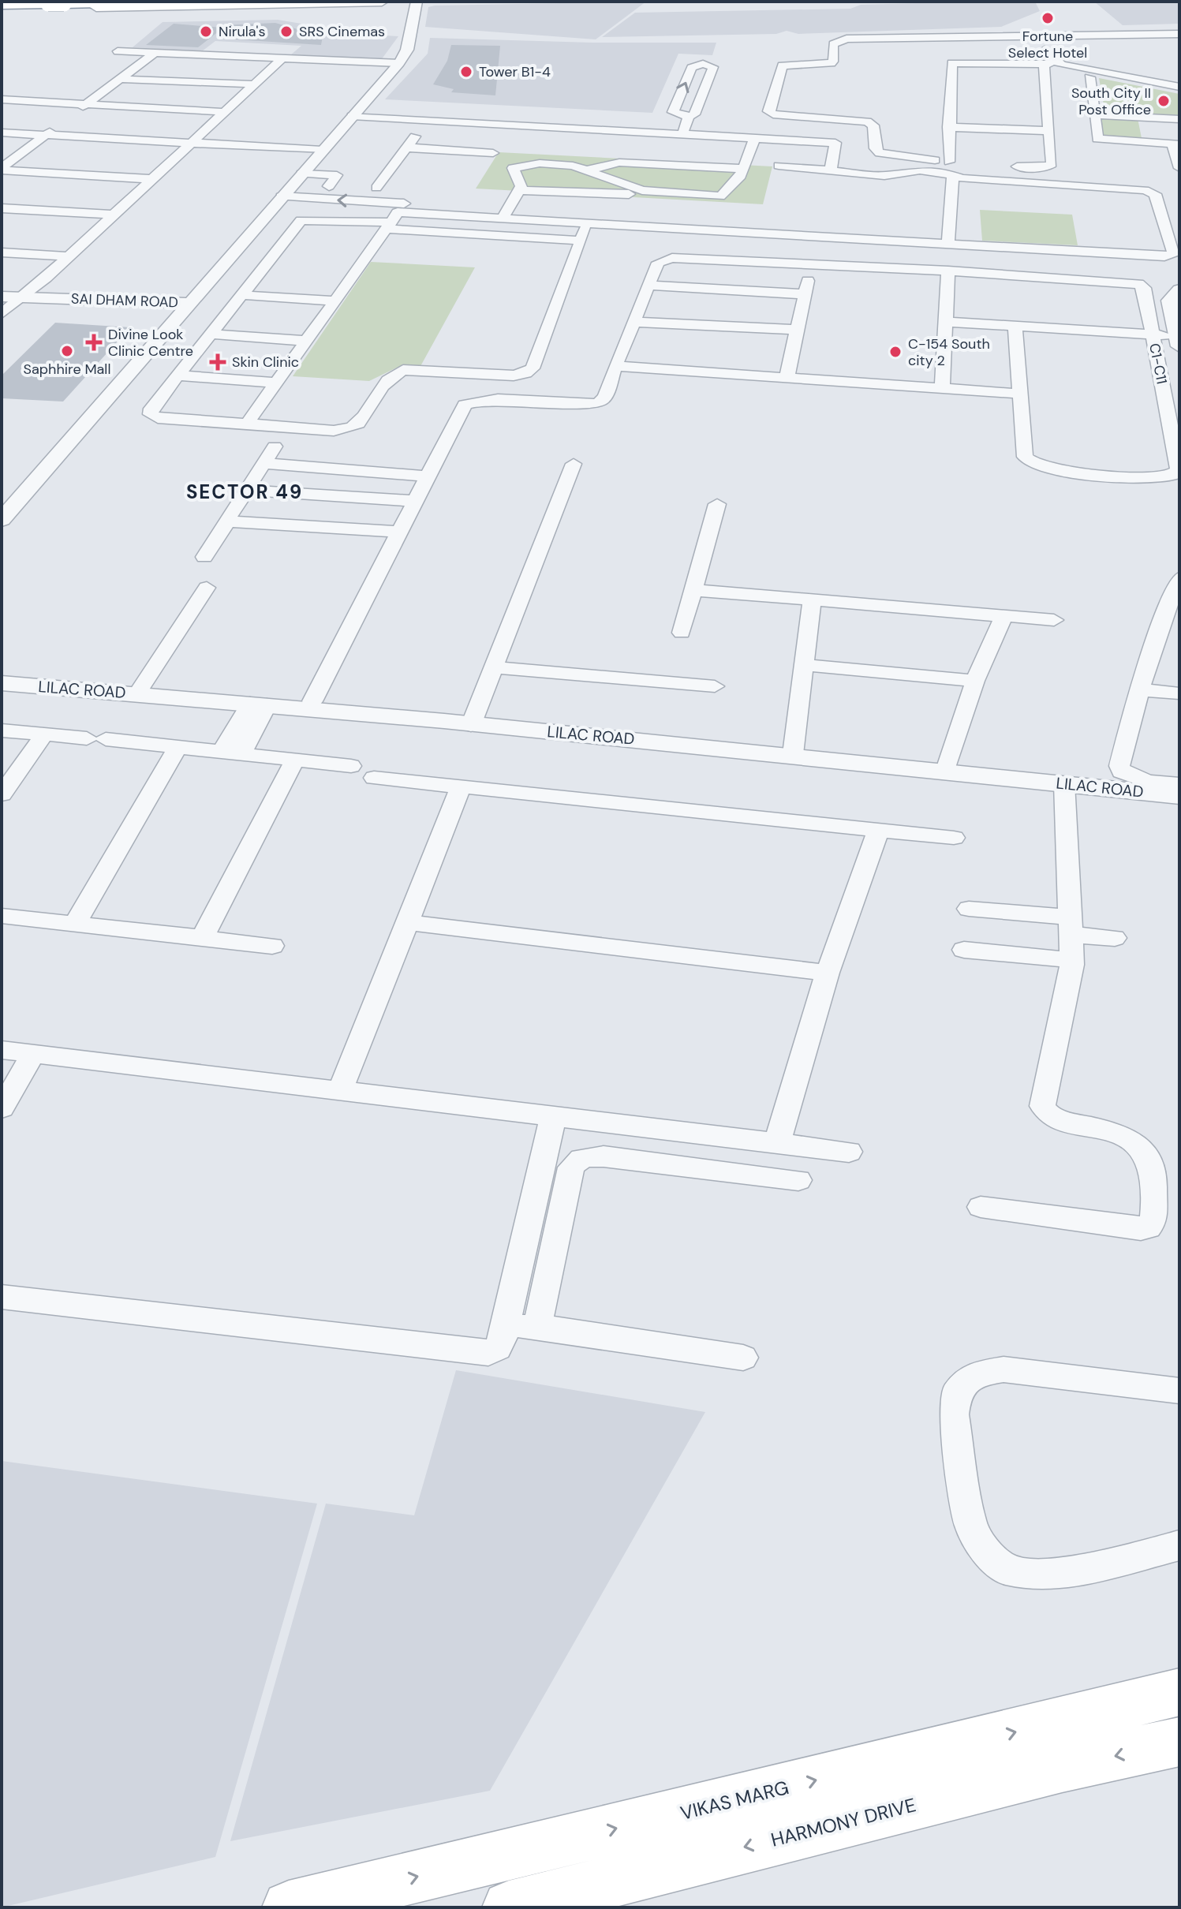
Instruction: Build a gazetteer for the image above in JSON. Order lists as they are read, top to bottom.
{
  "streets": {
    "main road": ["VIKAS MARG", "HARMONY DRIVE"],
    "street": ["SAI DHAM ROAD", "C1-C11", "LILAC ROAD"]
  },
  "one_way": ["VIKAS MARG", "HARMONY DRIVE"],
  "districts": ["SECTOR 49"],
  "places": {
    "other": [
      "Fortune Select Hotel",
      "Nirula's",
      "SRS Cinemas",
      "Tower B1-4",
      "South City II Post Office",
      "Saphhire Mall",
      "C-154 South city 2"
    ],
    "health": ["Divine Look Clinic Centre", "Skin Clinic"]
  }
}
